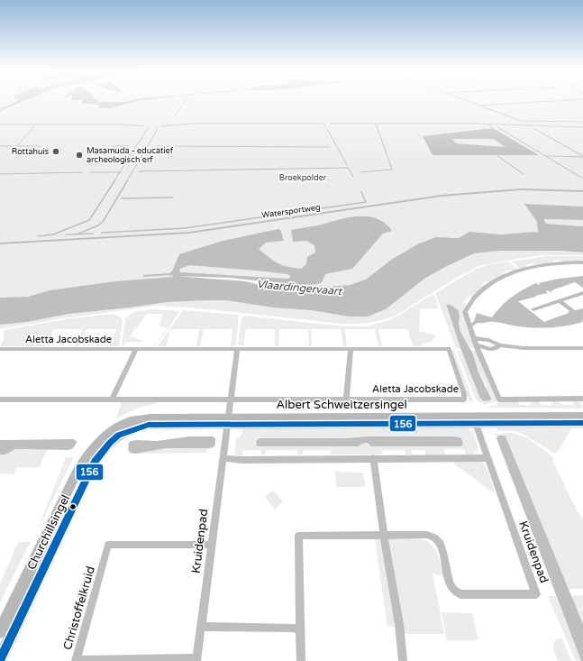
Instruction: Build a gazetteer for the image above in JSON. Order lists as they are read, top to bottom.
{
  "streets": {
    "street": [
      "Watersportweg",
      "Aletta Jacobskade",
      "Albert Schweitzersingel",
      "Churchillsingel",
      "Kruidenpad",
      "Christoffelkruid"
    ]
  },
  "crossings": [
    ["Albert Schweitzersingel", "Churchillsingel"],
    ["Albert Schweitzersingel", "Kruidenpad"],
    ["Kruidenpad", "Christoffelkruid"]
  ],
  "water": ["Vlaardingervaart"],
  "parks": ["Broekpolder"],
  "places": ["Rottahuis", "Masamuda - educatief archeologisch erf"],
  "lines": ["transit line 156"]
}
